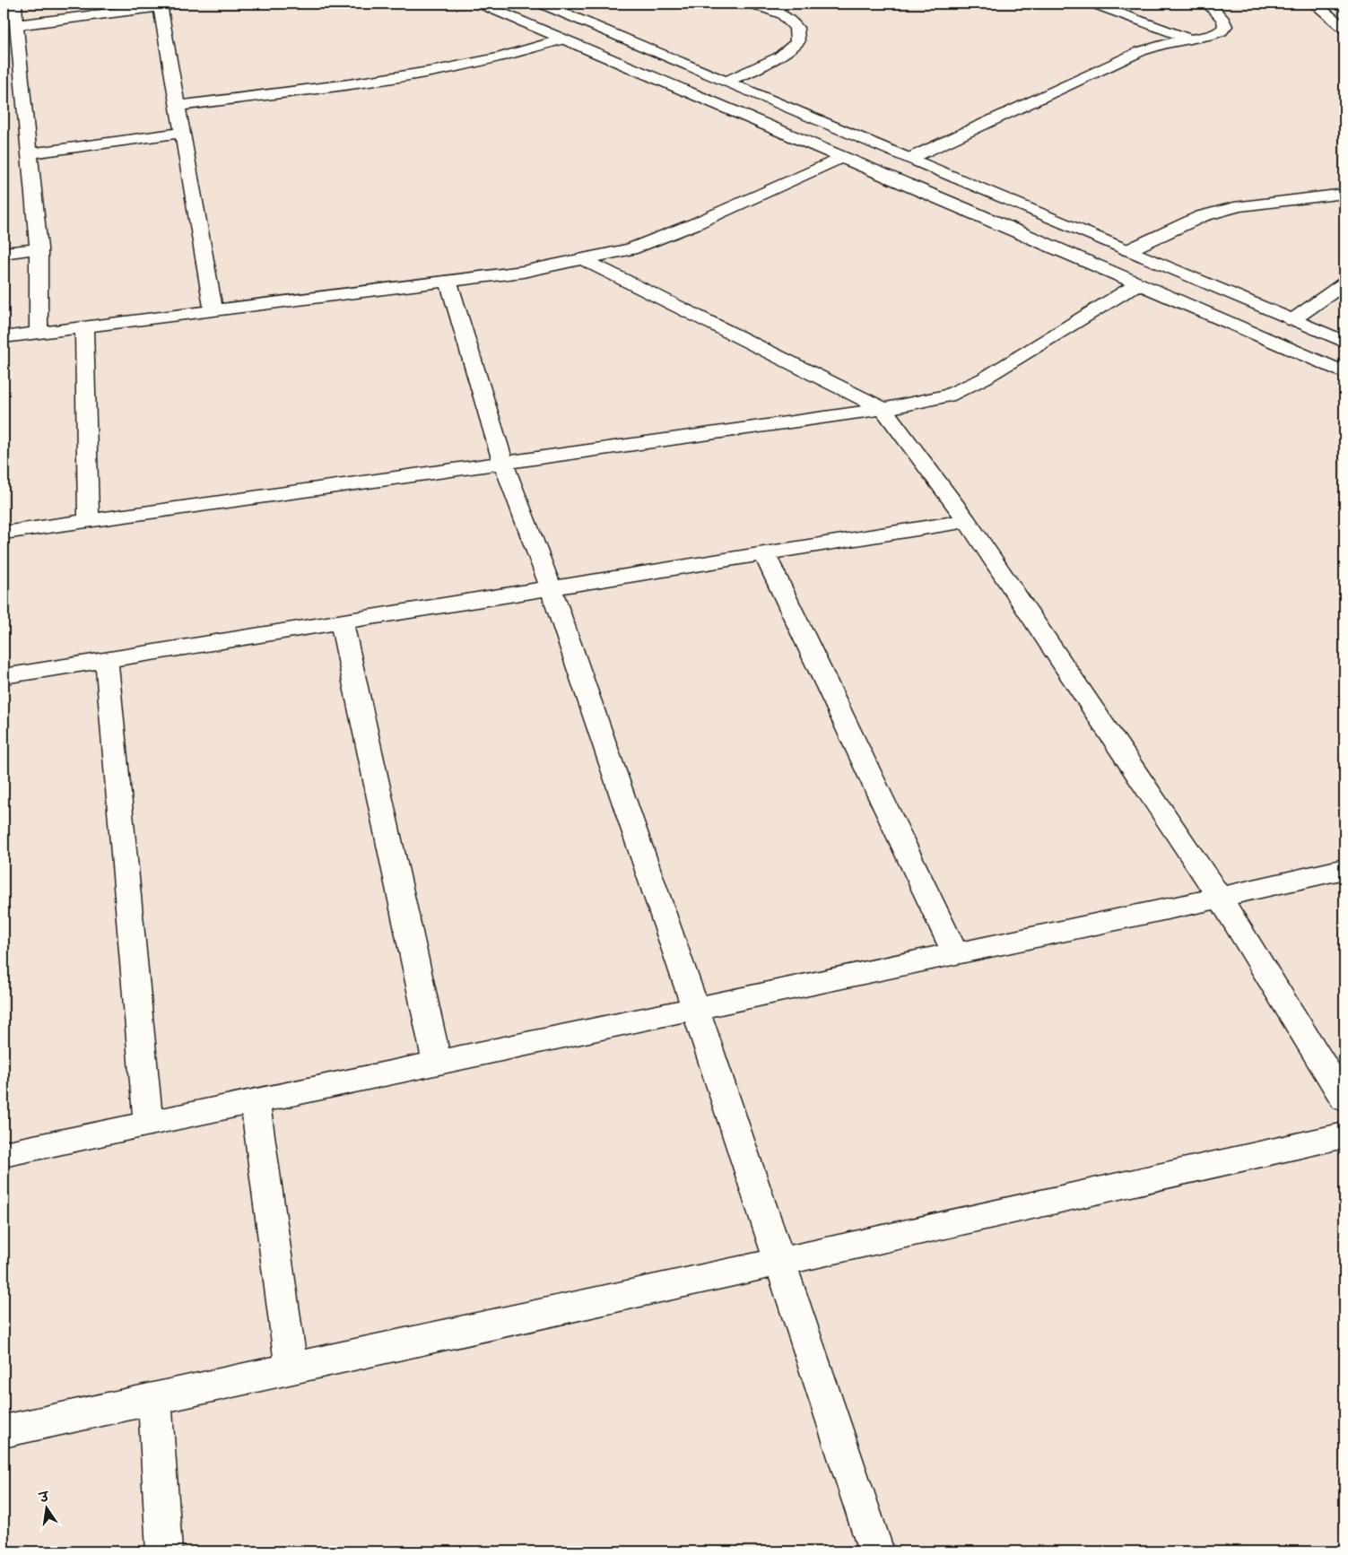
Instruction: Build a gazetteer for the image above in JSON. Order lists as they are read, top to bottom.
{
  "north": "top"
}
